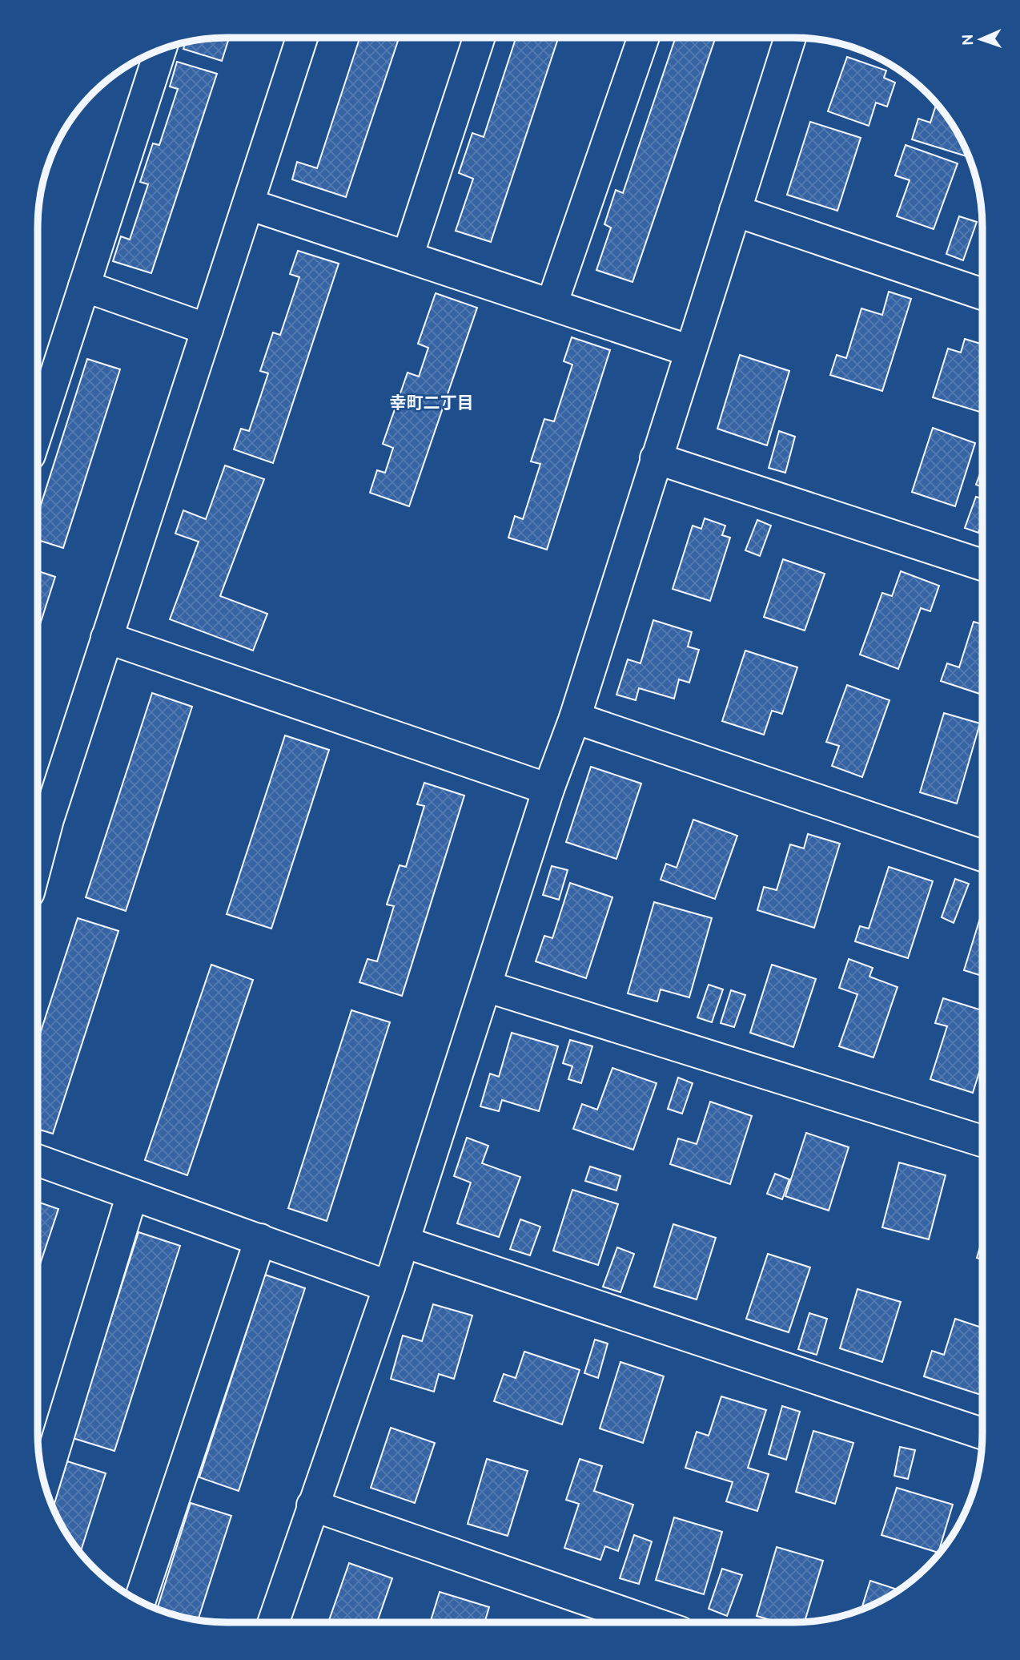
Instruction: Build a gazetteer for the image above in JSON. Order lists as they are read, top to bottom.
{
  "districts": ["幸町二丁目"],
  "north": "left"
}
